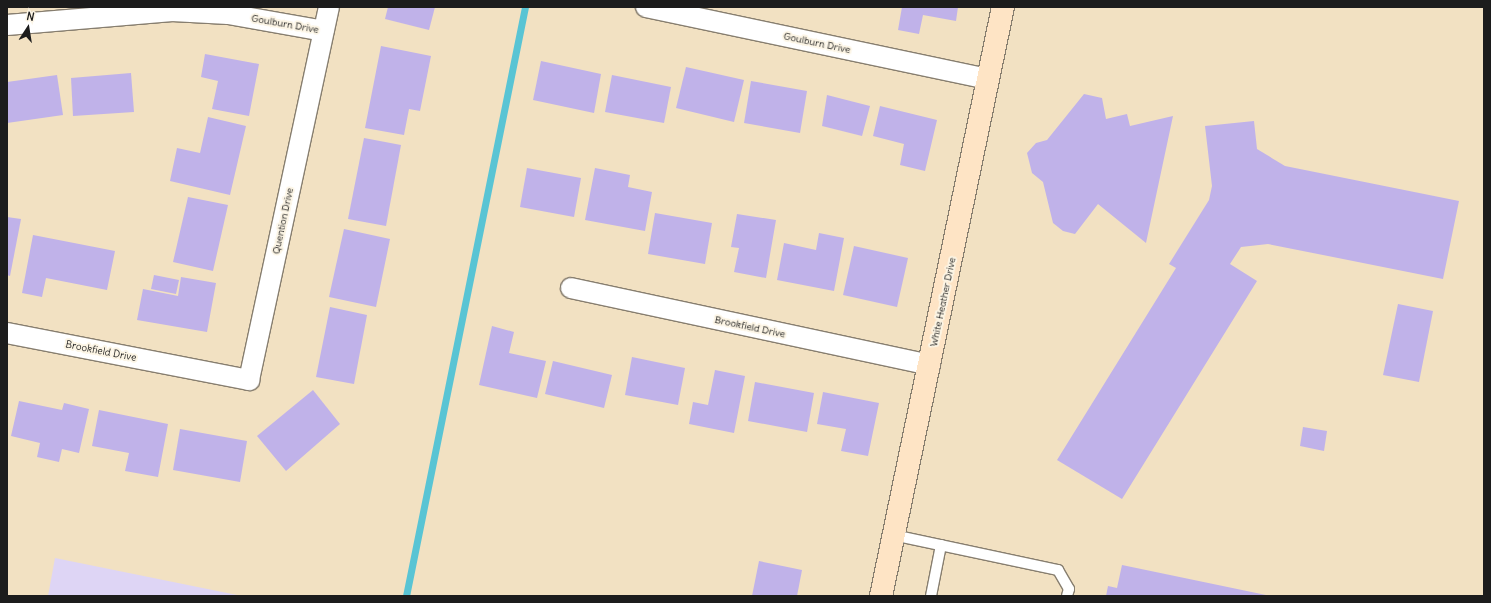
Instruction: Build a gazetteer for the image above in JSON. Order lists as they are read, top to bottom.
{
  "streets": {
    "street": [
      "Goulburn Drive",
      "Quention Drive",
      "White Heather Drive",
      "Brookfield Drive"
    ]
  },
  "crossings": [
    ["Goulburn Drive", "Quention Drive"],
    ["Goulburn Drive", "White Heather Drive"],
    ["Quention Drive", "Brookfield Drive"],
    ["White Heather Drive", "Brookfield Drive"]
  ],
  "north": "top"
}
